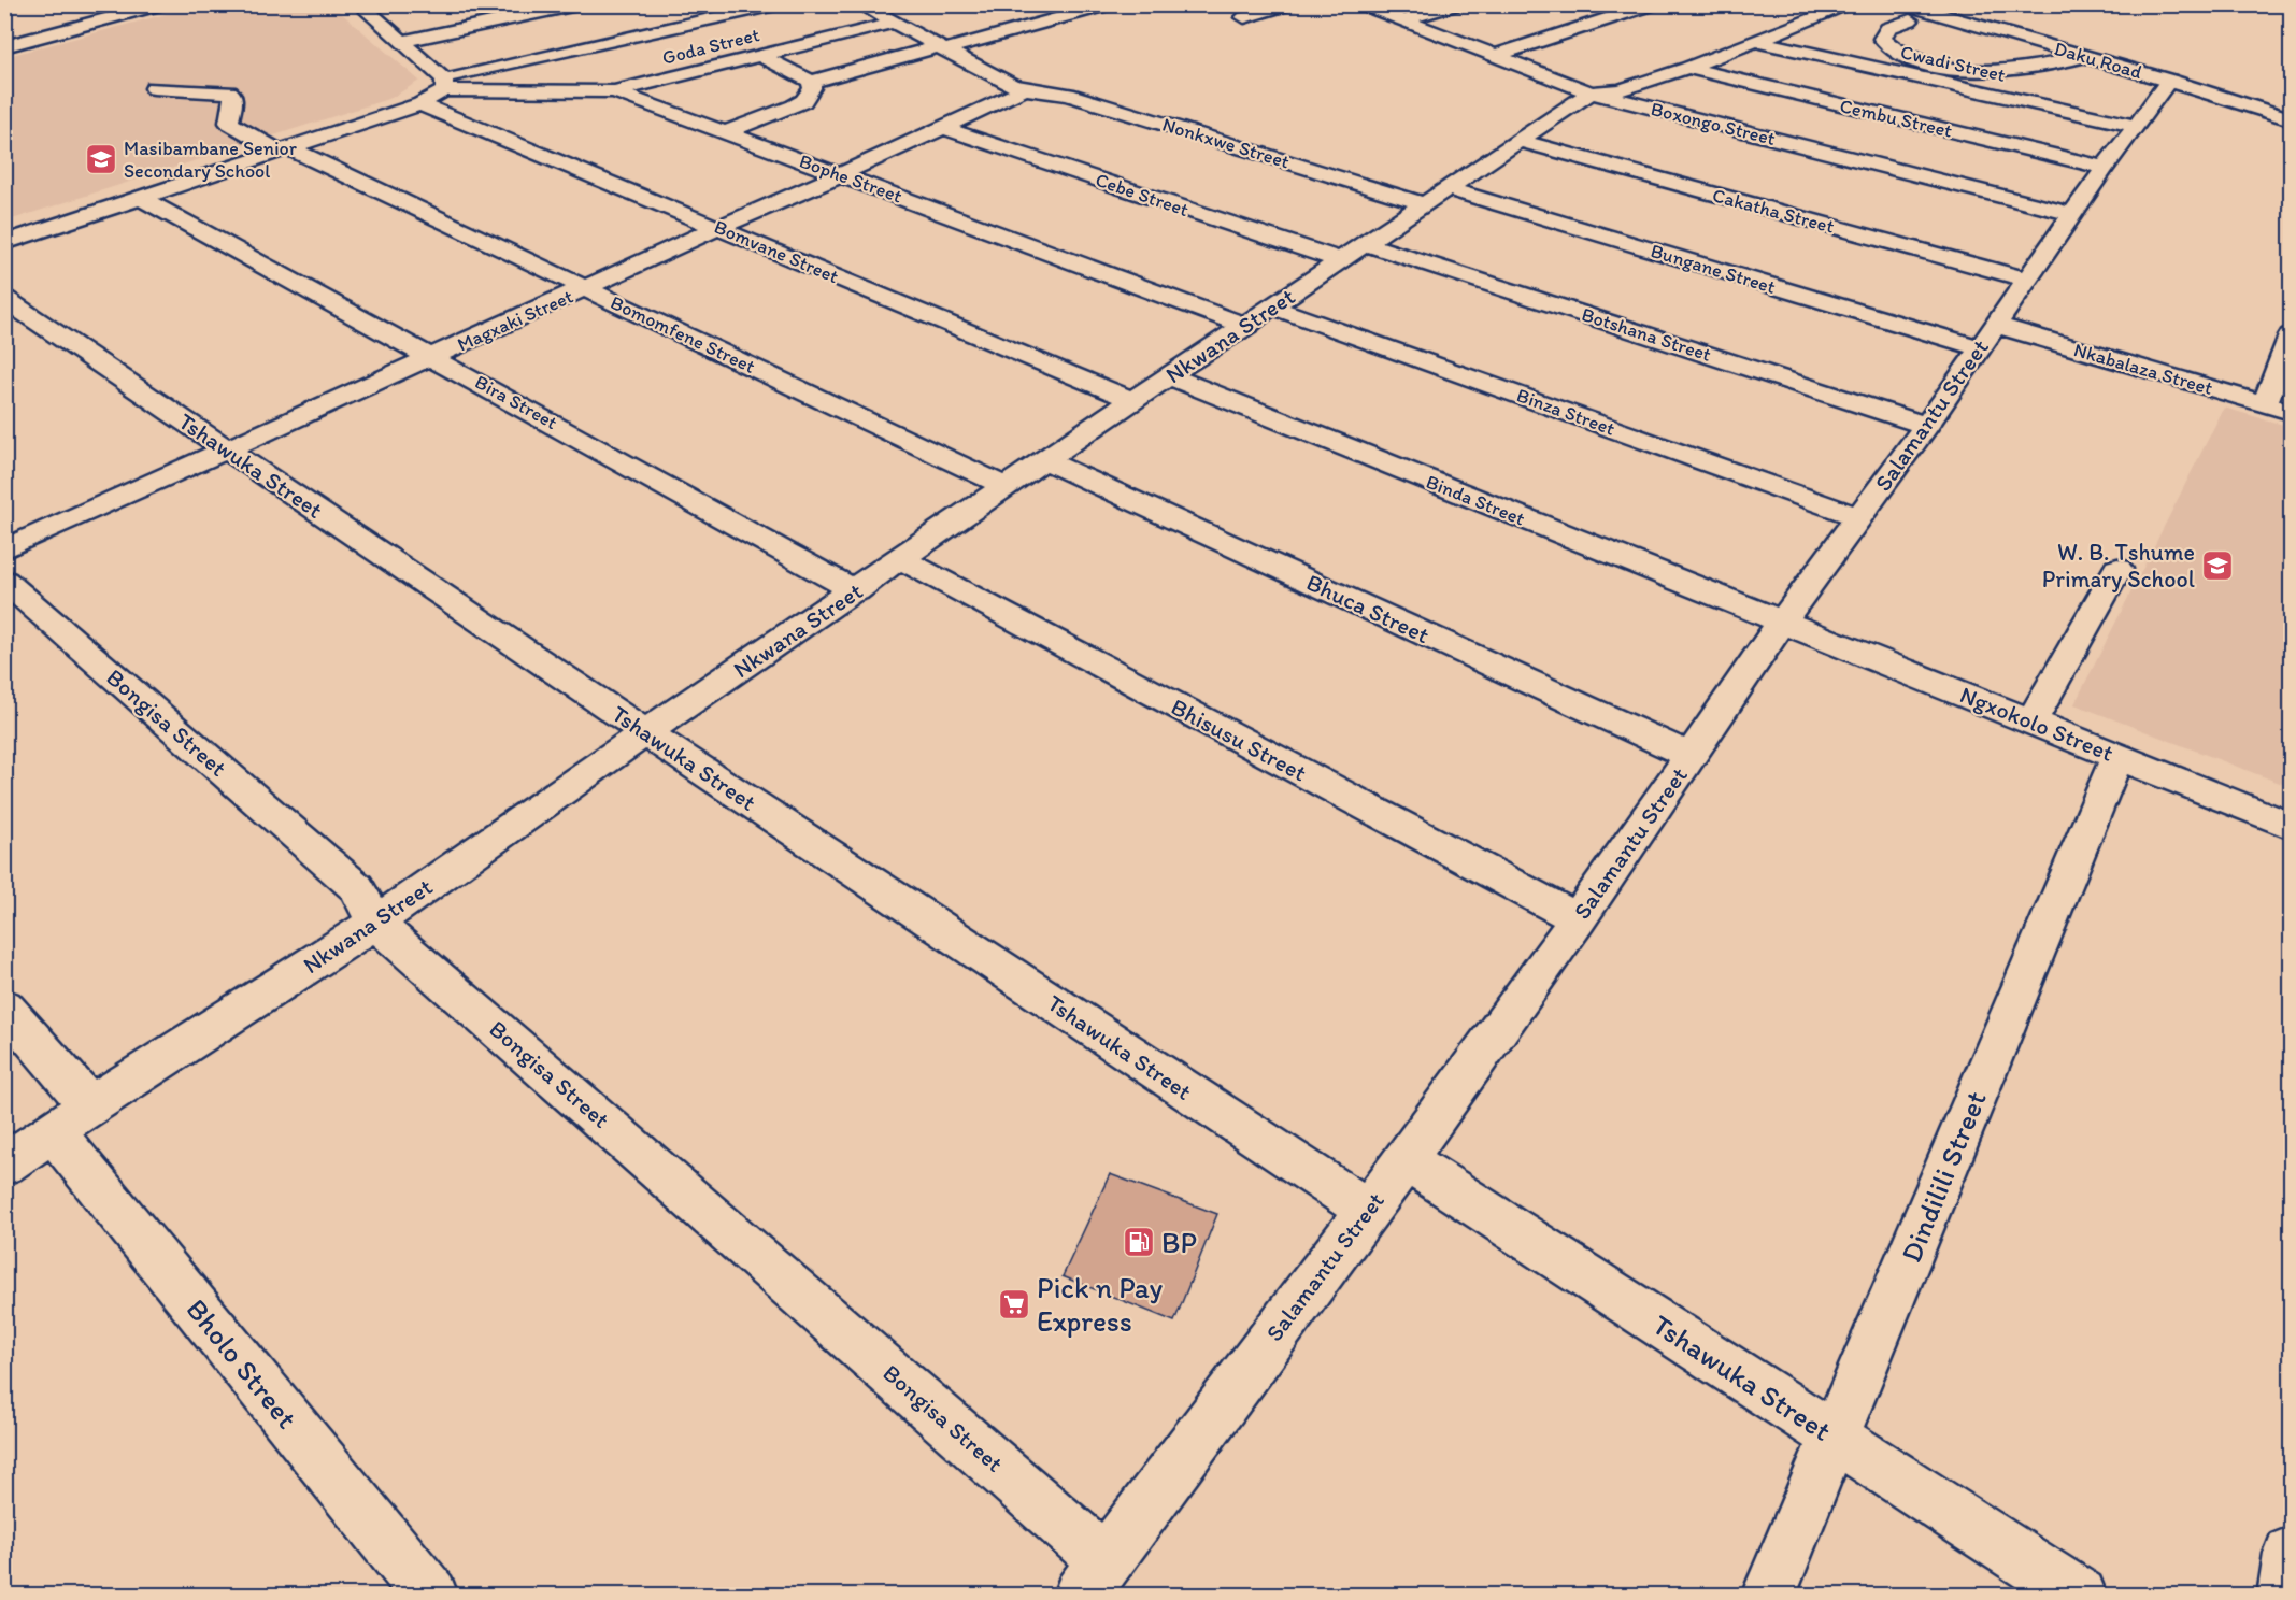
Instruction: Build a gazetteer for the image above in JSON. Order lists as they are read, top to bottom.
{
  "streets": {
    "street": [
      "Goda Street",
      "Daku Road",
      "Cwadi Street",
      "Cembu Street",
      "Boxongo Street",
      "Nonkxwe Street",
      "Bophe Street",
      "Cebe Street",
      "Cakatha Street",
      "Bomvane Street",
      "Bungane Street",
      "Magxaki Street",
      "Bomomfene Street",
      "Botshana Street",
      "Nkwana Street",
      "Nkabalaza Street",
      "Bira Street",
      "Binza Street",
      "Salamantu Street",
      "Tshawuka Street",
      "Binda Street",
      "Bhuca Street",
      "Bongisa Street",
      "Ngxokolo Street",
      "Bhisusu Street",
      "Dindilili Street",
      "Bholo Street"
    ]
  },
  "crossings": [
    ["Goda Street", "Bophe Street"],
    ["Daku Road", "Salamantu Street"],
    ["Cwadi Street", "Salamantu Street"],
    ["Cembu Street", "Salamantu Street"],
    ["Boxongo Street", "Nkwana Street"],
    ["Boxongo Street", "Salamantu Street"],
    ["Nonkxwe Street", "Bungane Street"],
    ["Nonkxwe Street", "Magxaki Street"],
    ["Nonkxwe Street", "Nkwana Street"],
    ["Bophe Street", "Magxaki Street"],
    ["Bophe Street", "Nkwana Street"],
    ["Cebe Street", "Magxaki Street"],
    ["Cebe Street", "Nkwana Street"],
    ["Cakatha Street", "Nkwana Street"],
    ["Cakatha Street", "Salamantu Street"],
    ["Bomvane Street", "Magxaki Street"],
    ["Bomvane Street", "Nkwana Street"],
    ["Bungane Street", "Nkwana Street"],
    ["Bungane Street", "Nkabalaza Street"],
    ["Bungane Street", "Salamantu Street"],
    ["Magxaki Street", "Bomomfene Street"],
    ["Magxaki Street", "Bira Street"],
    ["Magxaki Street", "Tshawuka Street"],
    ["Bomomfene Street", "Nkwana Street"],
    ["Botshana Street", "Nkwana Street"],
    ["Botshana Street", "Salamantu Street"],
    ["Nkwana Street", "Bira Street"],
    ["Nkwana Street", "Binza Street"],
    ["Nkwana Street", "Tshawuka Street"],
    ["Nkwana Street", "Binda Street"],
    ["Nkwana Street", "Bhuca Street"],
    ["Nkwana Street", "Bongisa Street"],
    ["Nkwana Street", "Bhisusu Street"],
    ["Nkwana Street", "Bholo Street"],
    ["Nkabalaza Street", "Salamantu Street"],
    ["Binza Street", "Salamantu Street"],
    ["Salamantu Street", "Tshawuka Street"],
    ["Salamantu Street", "Binda Street"],
    ["Salamantu Street", "Bhuca Street"],
    ["Salamantu Street", "Bongisa Street"],
    ["Salamantu Street", "Ngxokolo Street"],
    ["Salamantu Street", "Bhisusu Street"],
    ["Tshawuka Street", "Dindilili Street"],
    ["Binda Street", "Ngxokolo Street"],
    ["Ngxokolo Street", "Dindilili Street"]
  ],
  "places": {
    "school or university": ["Masibambane Senior Secondary School", "W. B. Tshume Primary School"],
    "fuel station": ["BP"],
    "supermarket": ["Pick n Pay Express"]
  }
}
